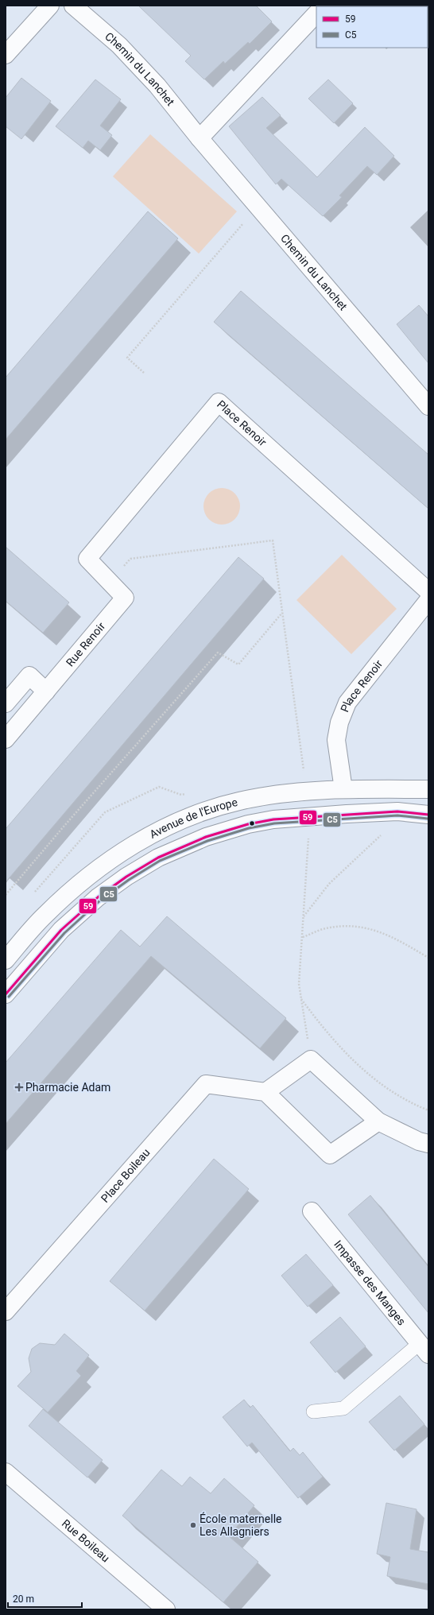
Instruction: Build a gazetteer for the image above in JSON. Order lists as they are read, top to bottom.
{
  "streets": {
    "street": [
      "Chemin du Lanchet",
      "Place Renoir",
      "Rue Renoir",
      "Avenue de l'Europe",
      "Place Boileau",
      "Impasse des Manges",
      "Rue Boileau"
    ]
  },
  "crossings": [
    ["Place Renoir", "Rue Renoir"],
    ["Place Renoir", "Avenue de l'Europe"]
  ],
  "places": {
    "health": ["Pharmacie Adam"],
    "other": ["École maternelle Les Allagniers"]
  },
  "lines": ["transit line 59", "transit line C5"],
  "legend": ["59", "C5"],
  "scale_bar": "20 m"
}
